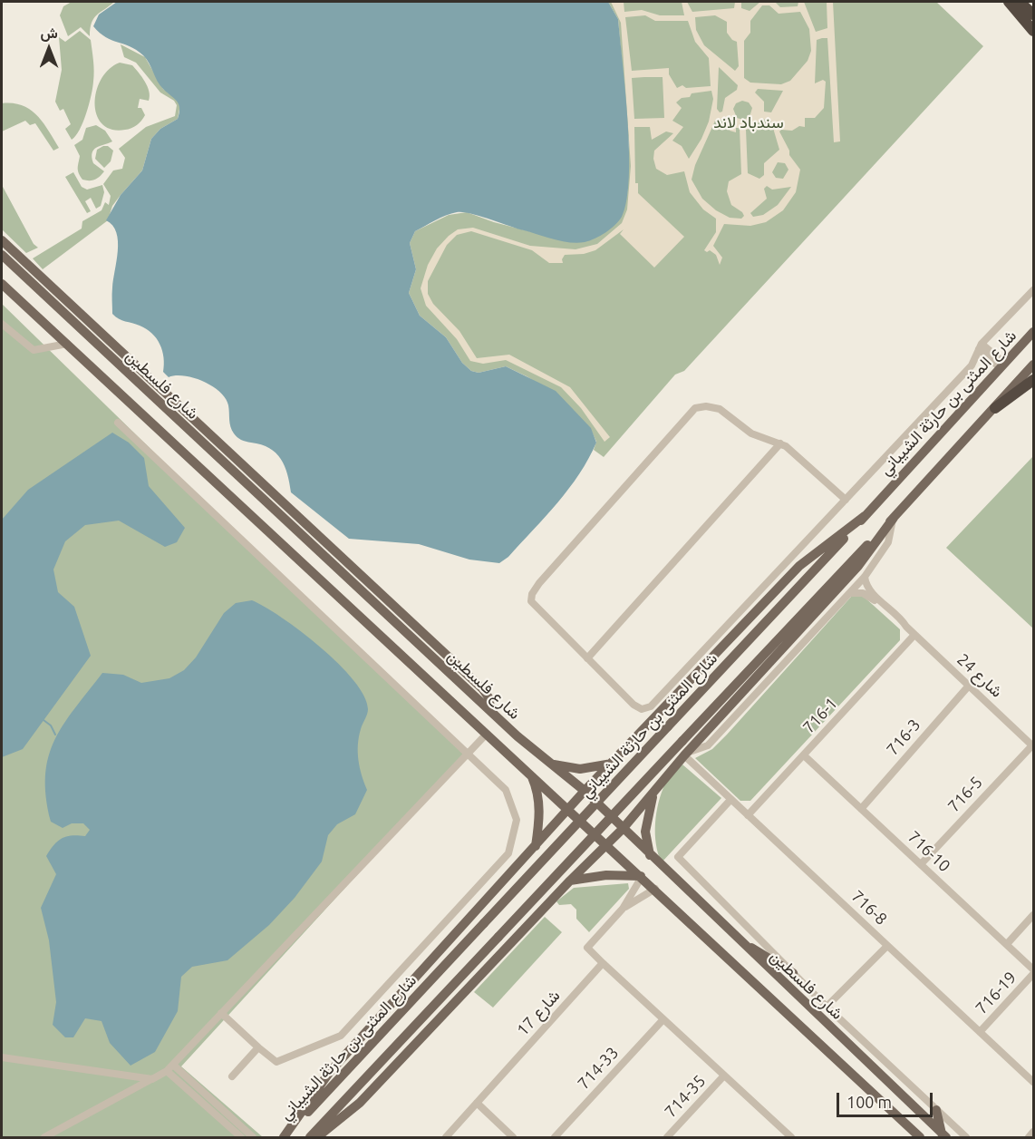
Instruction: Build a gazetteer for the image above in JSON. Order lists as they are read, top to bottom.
{
  "streets": {
    "main road": ["شارع فلسطين", "شارع المثنى بن حارثة الشيباني"],
    "street": [
      "شارع 24",
      "716-1",
      "716-3",
      "716-5",
      "716-10",
      "716-8",
      "716-19",
      "شارع 17",
      "714-33",
      "714-35"
    ]
  },
  "crossings": [
    ["شارع 24", "716-1"],
    ["شارع 24", "716-3"],
    ["شارع 24", "716-5"],
    ["716-1", "716-10"],
    ["716-1", "716-8"],
    ["716-3", "716-10"],
    ["716-5", "716-10"],
    ["716-8", "716-19"]
  ],
  "parks": ["سندباد لاند"],
  "scale_bar": "100 m",
  "north": "top"
}
